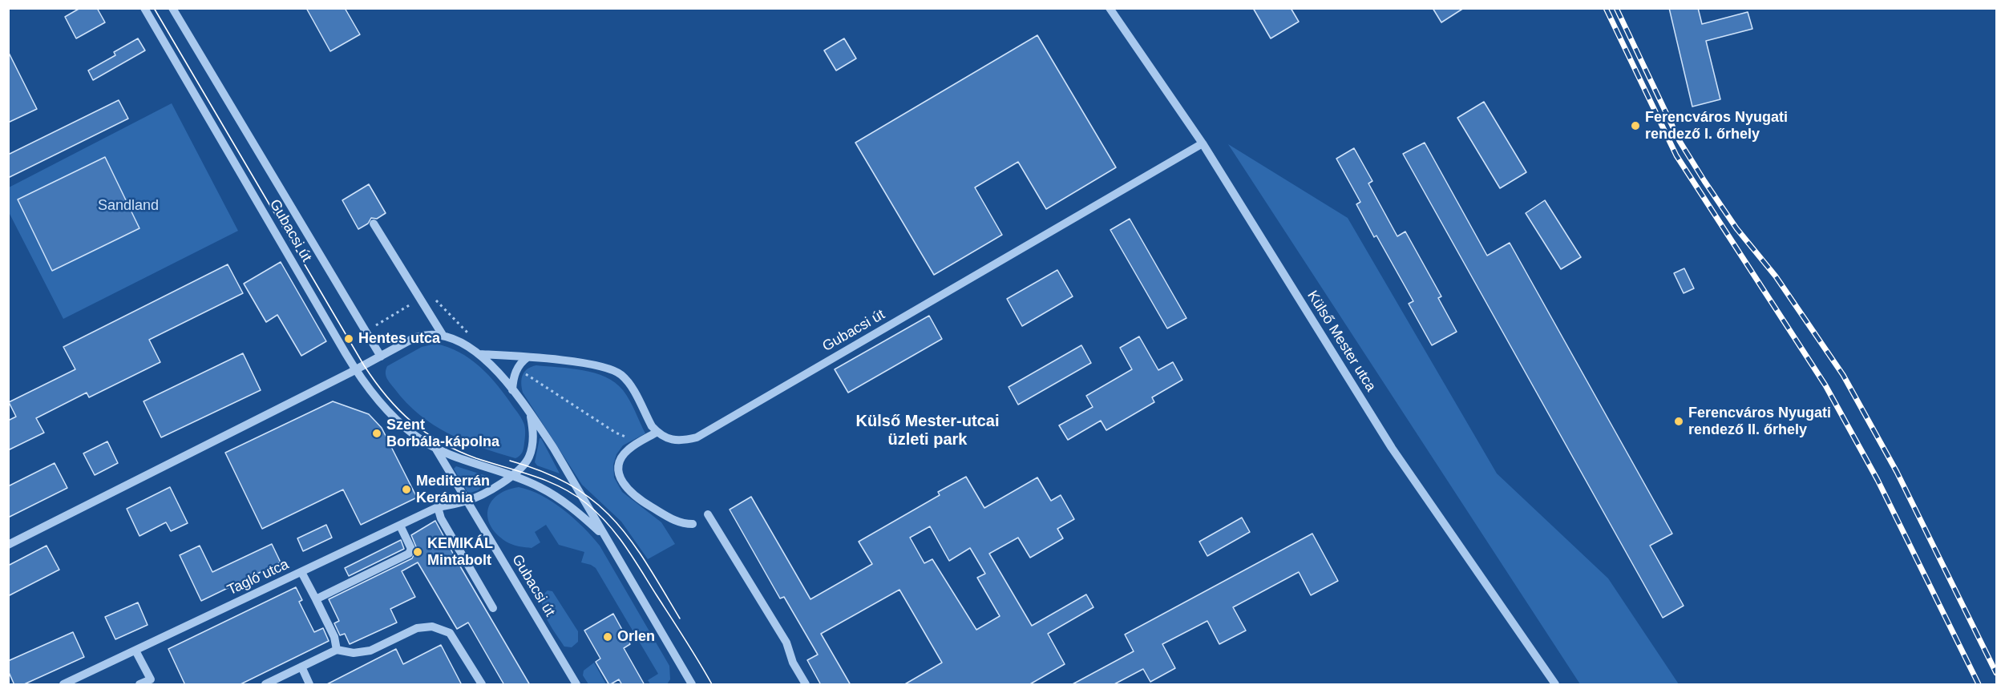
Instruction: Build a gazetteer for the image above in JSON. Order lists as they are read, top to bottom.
{
  "streets": {
    "street": ["Gubacsi út", "Külső Mester utca", "Tagló utca"]
  },
  "crossings": [
    ["Gubacsi út", "Külső Mester utca"],
    ["Gubacsi út", "Tagló utca"]
  ],
  "districts": ["Külső Mester-utcai üzleti park"],
  "parks": ["Sandland"],
  "places": [
    "Ferencváros Nyugati rendező I. őrhely",
    "Hentes utca",
    "Ferencváros Nyugati rendező II. őrhely",
    "Szent Borbála-kápolna",
    "Mediterrán Kerámia",
    "KEMIKÁL Mintabolt",
    "Orlen"
  ]
}
